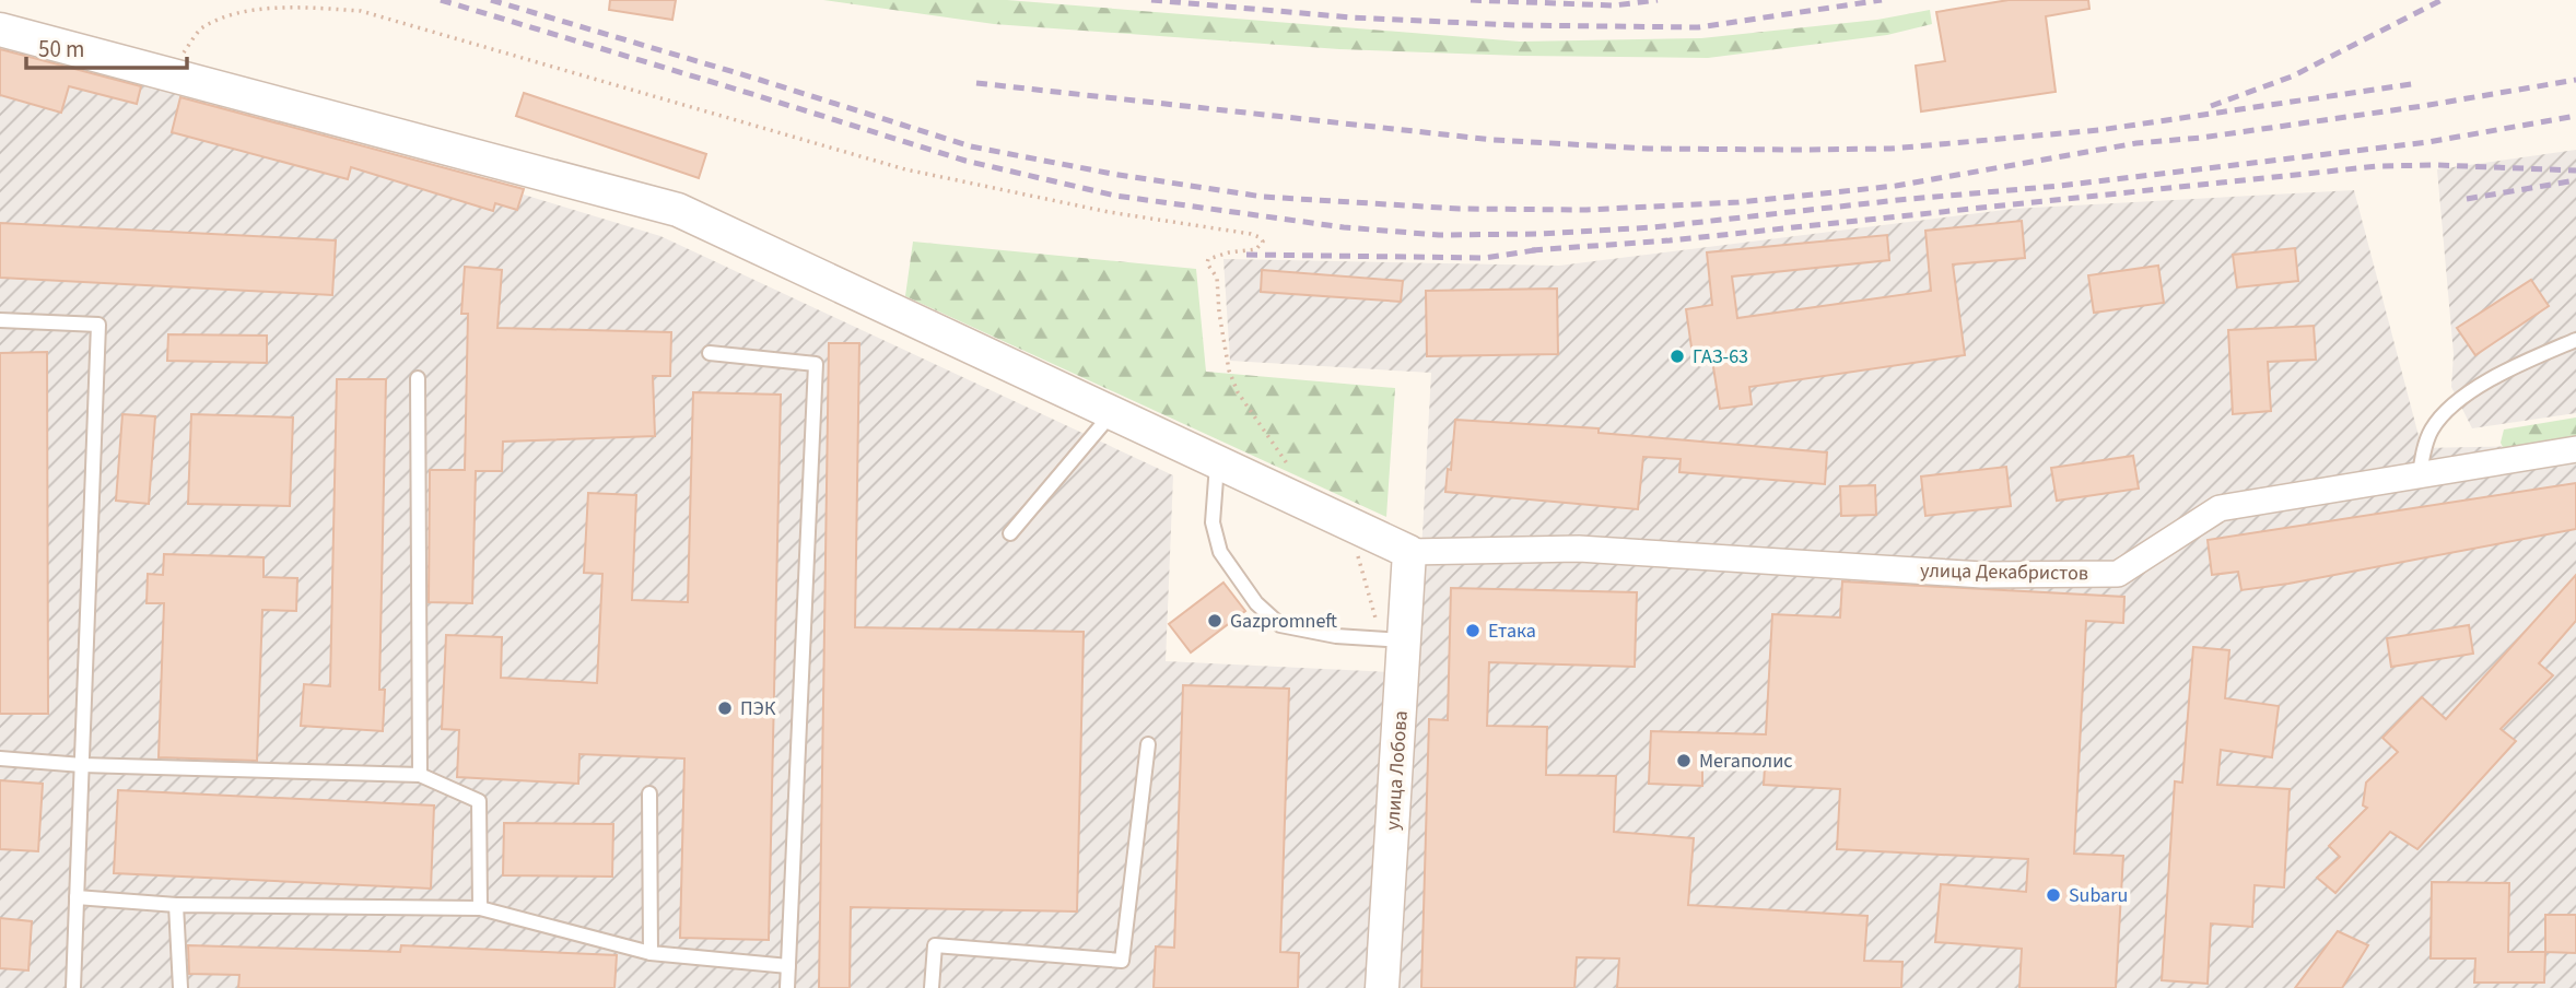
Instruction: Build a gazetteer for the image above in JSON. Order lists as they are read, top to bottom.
{
  "streets": {
    "street": ["улица Декабристов", "улица Лобова"]
  },
  "crossings": [
    ["улица Декабристов", "улица Лобова"]
  ],
  "places": [
    "ГАЗ-63",
    "Gazpromneft",
    "Етака",
    "ПЭК",
    "Мегаполис",
    "Subaru"
  ],
  "scale_bar": "50 m"
}
